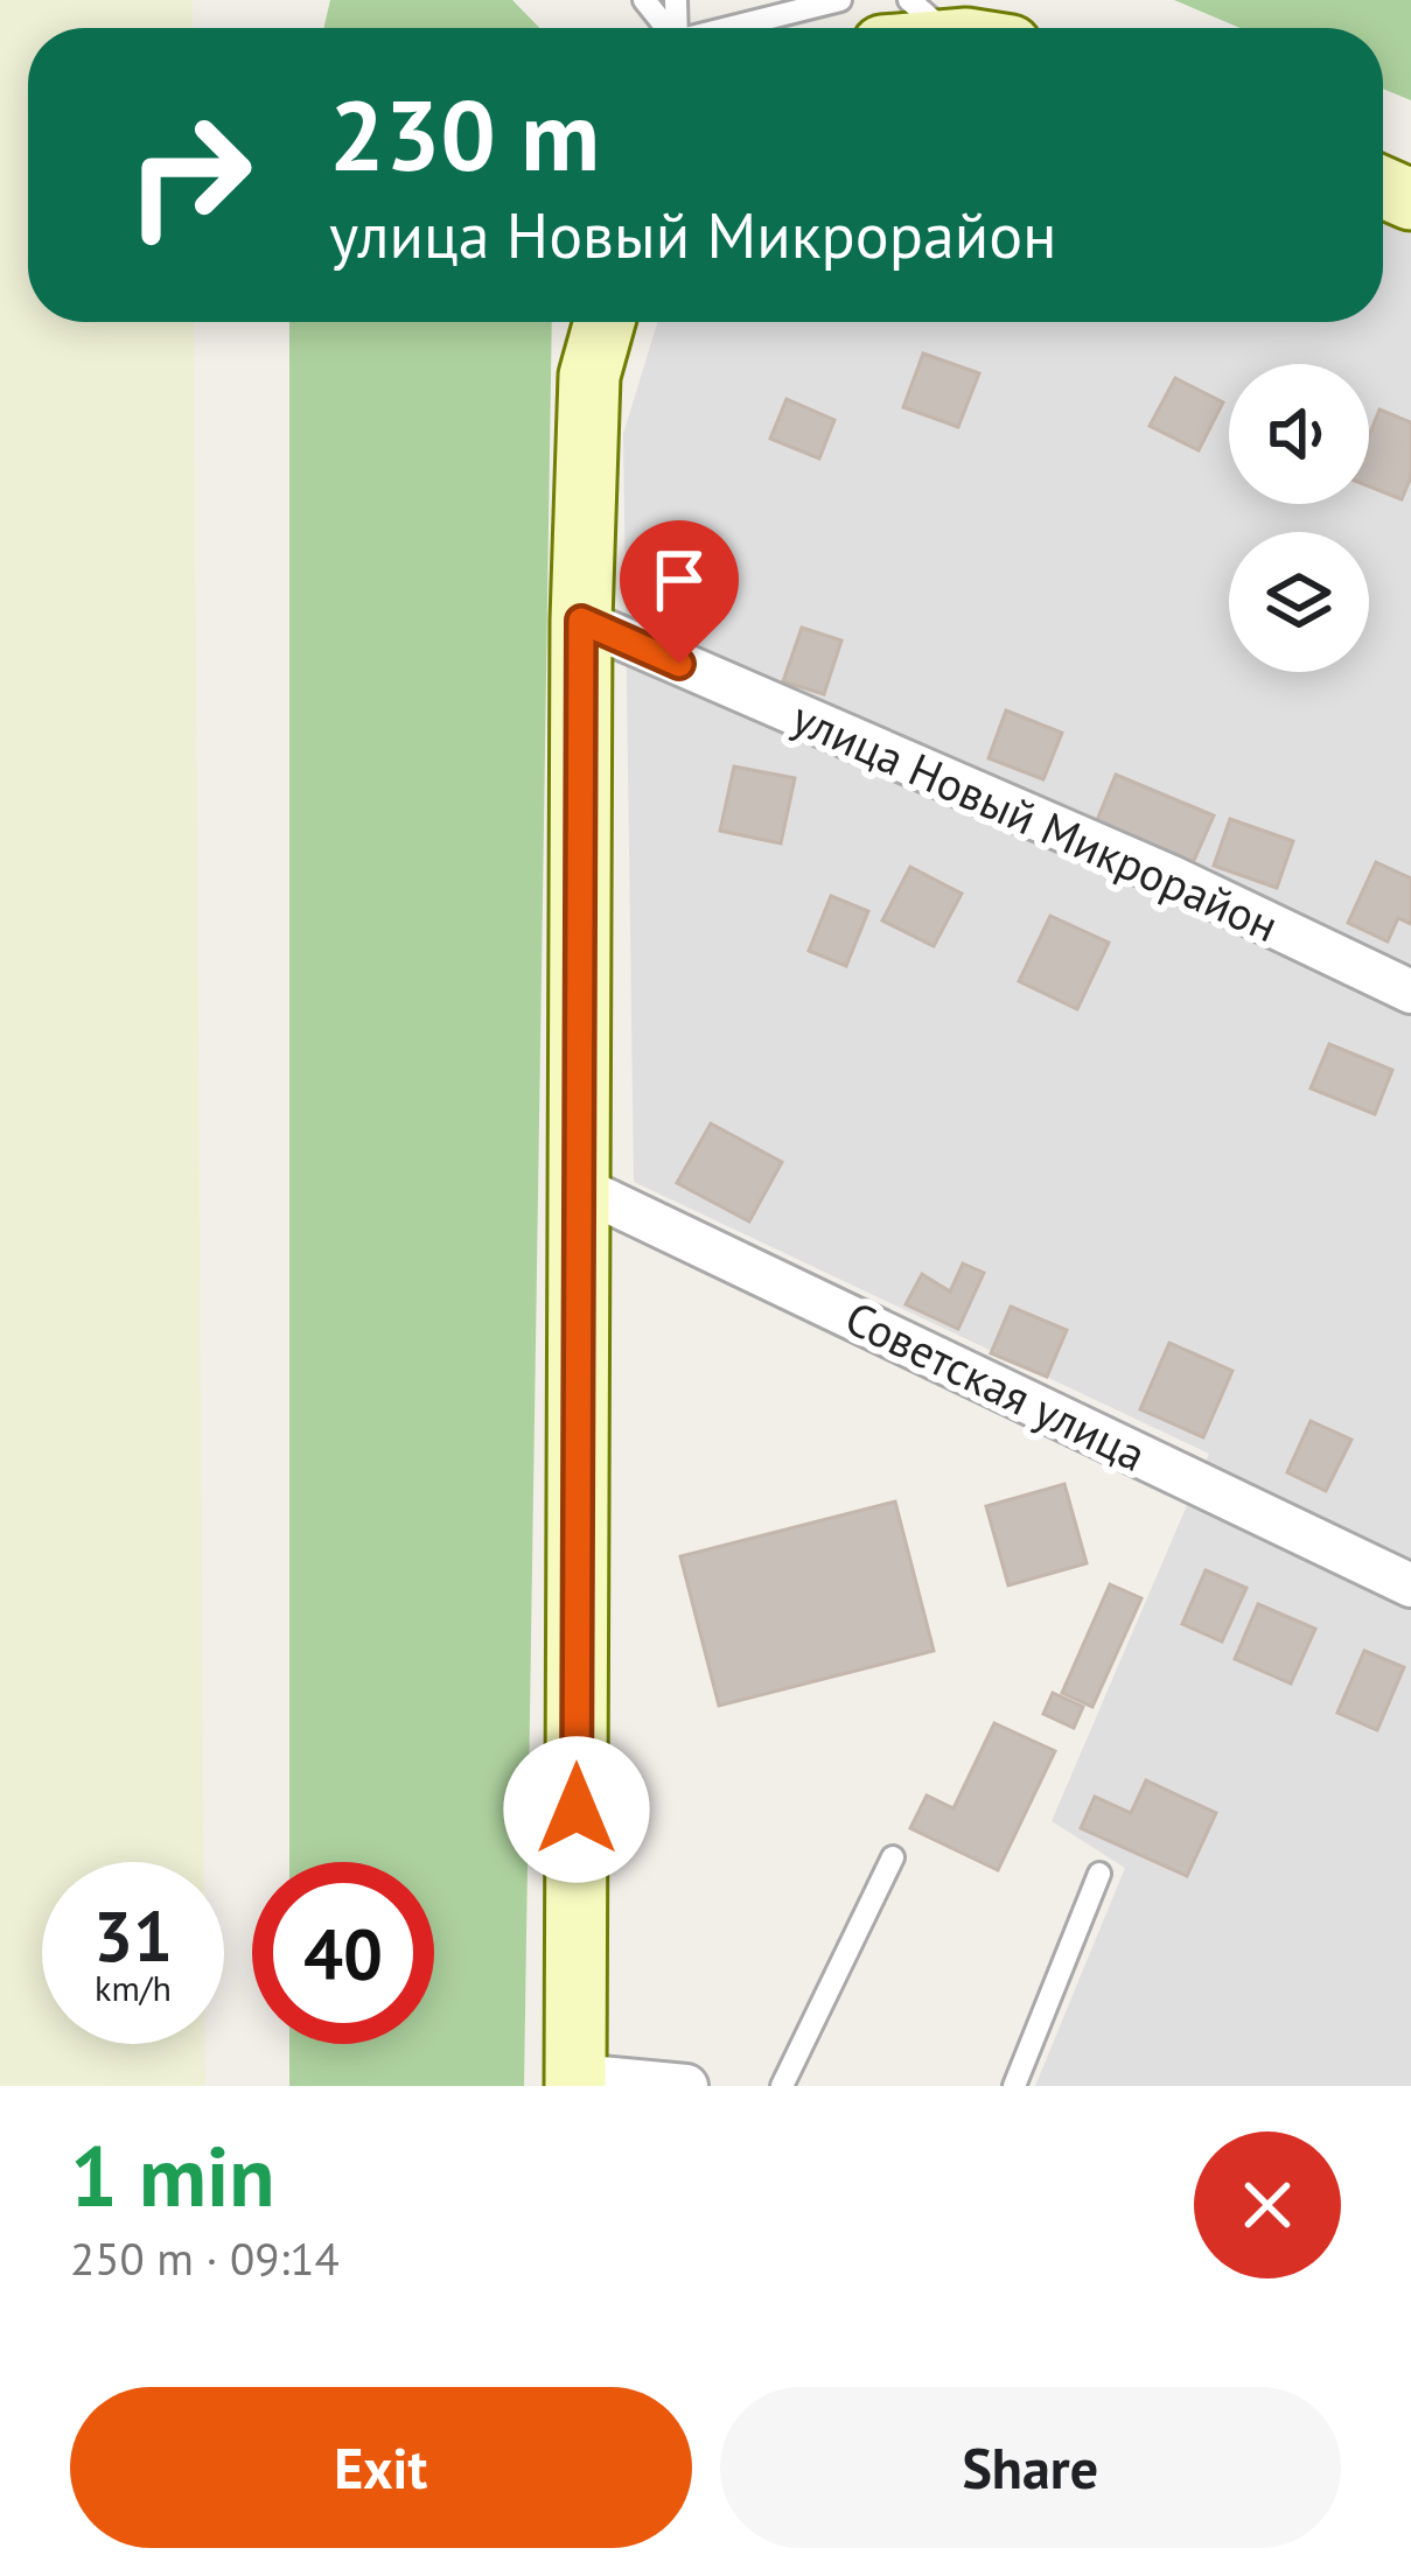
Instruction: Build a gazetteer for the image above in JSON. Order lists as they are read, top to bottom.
{
  "streets": {
    "street": ["улица Новый Микрорайон", "Советская улица"]
  },
  "page": {
    "turn": ["230 m", "улица Новый Микрорайон"],
    "speed": "31 km/h",
    "limit": "40",
    "heading": ["1 min", "250 m · 09:14"],
    "buttons": ["Exit", "Share"]
  }
}
